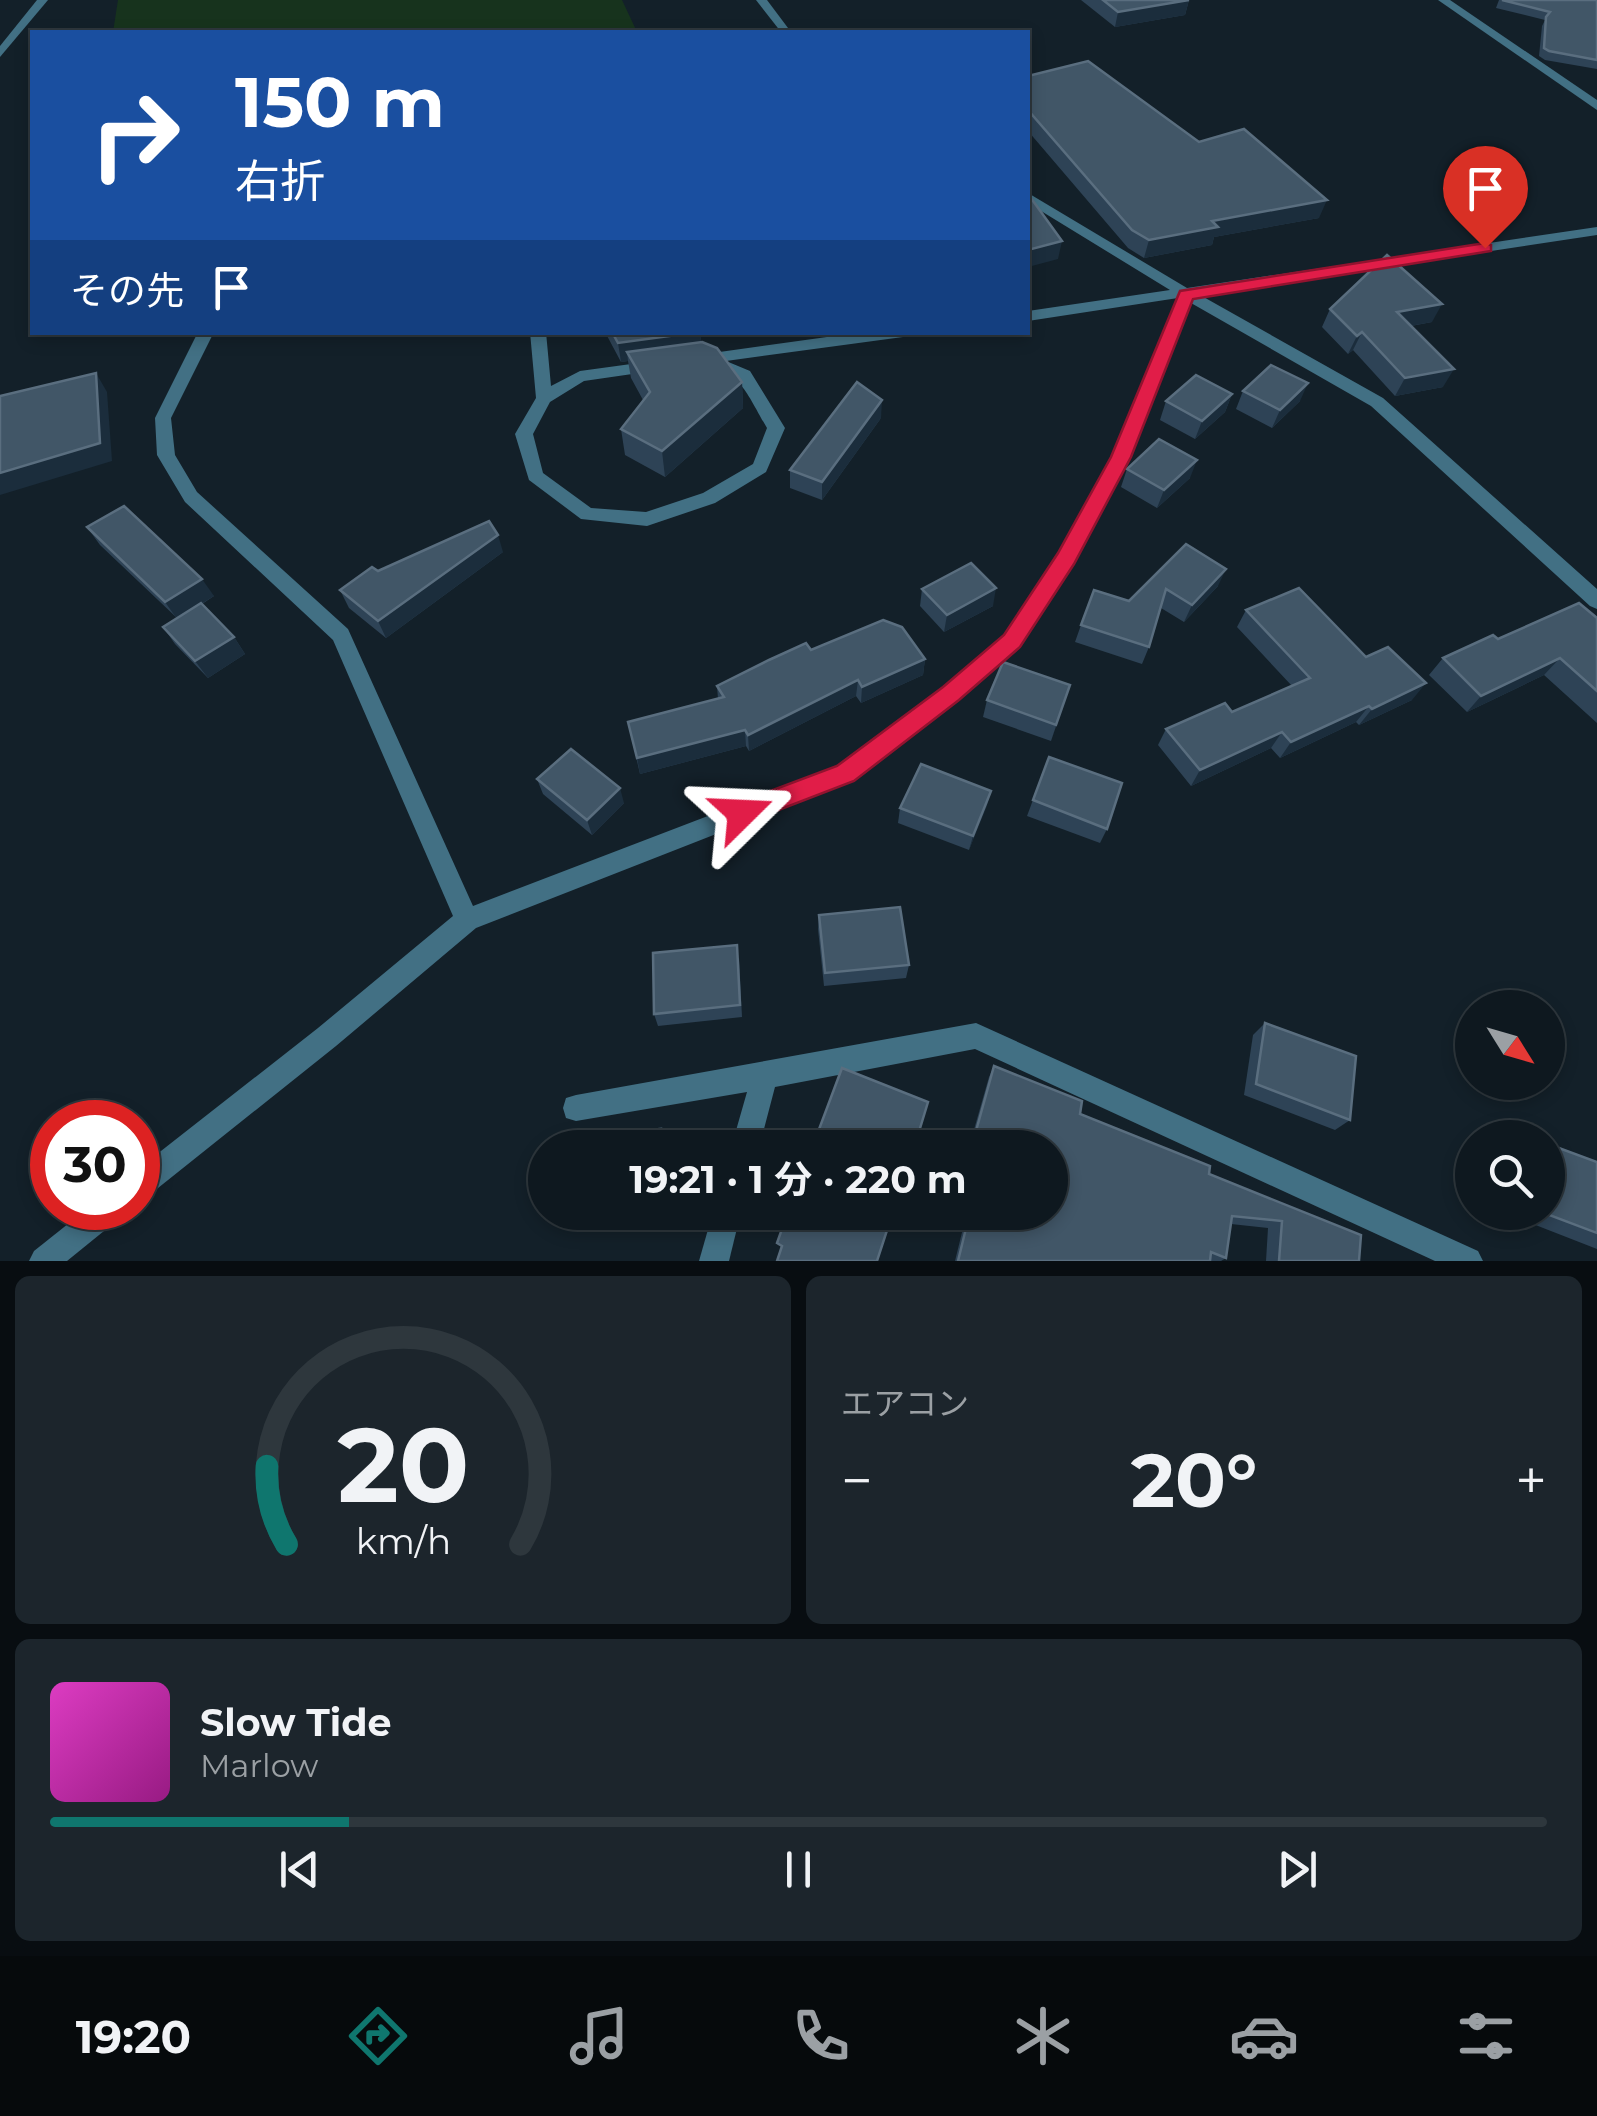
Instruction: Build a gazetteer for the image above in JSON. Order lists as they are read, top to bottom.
{
  "north": "bottom right",
  "page": {
    "turn": ["150 m", "右折"],
    "then": "その先",
    "limit": "30",
    "trip": "19:21 · 1 分 · 220 m",
    "tile": "エアコン",
    "heat": ["−", "20°", "+"],
    "song": ["Slow Tide", "Marlow"],
    "tabs": "19:20",
    "gauge": ["20", "km/h"]
  }
}
